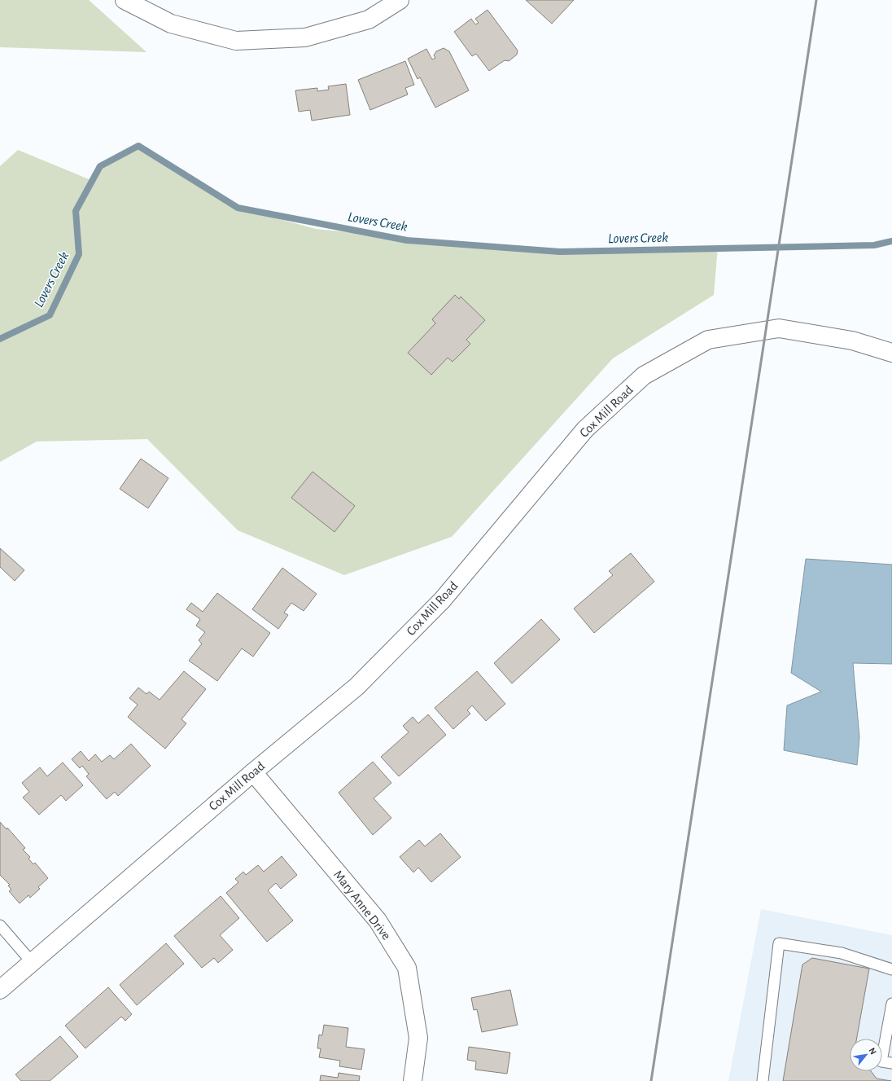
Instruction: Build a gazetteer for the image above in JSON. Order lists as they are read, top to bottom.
{
  "streets": {
    "street": ["Cox Mill Road", "Mary Anne Drive"]
  },
  "crossings": [
    ["Cox Mill Road", "Mary Anne Drive"]
  ],
  "water": ["Lovers Creek"],
  "north": "top right"
}
